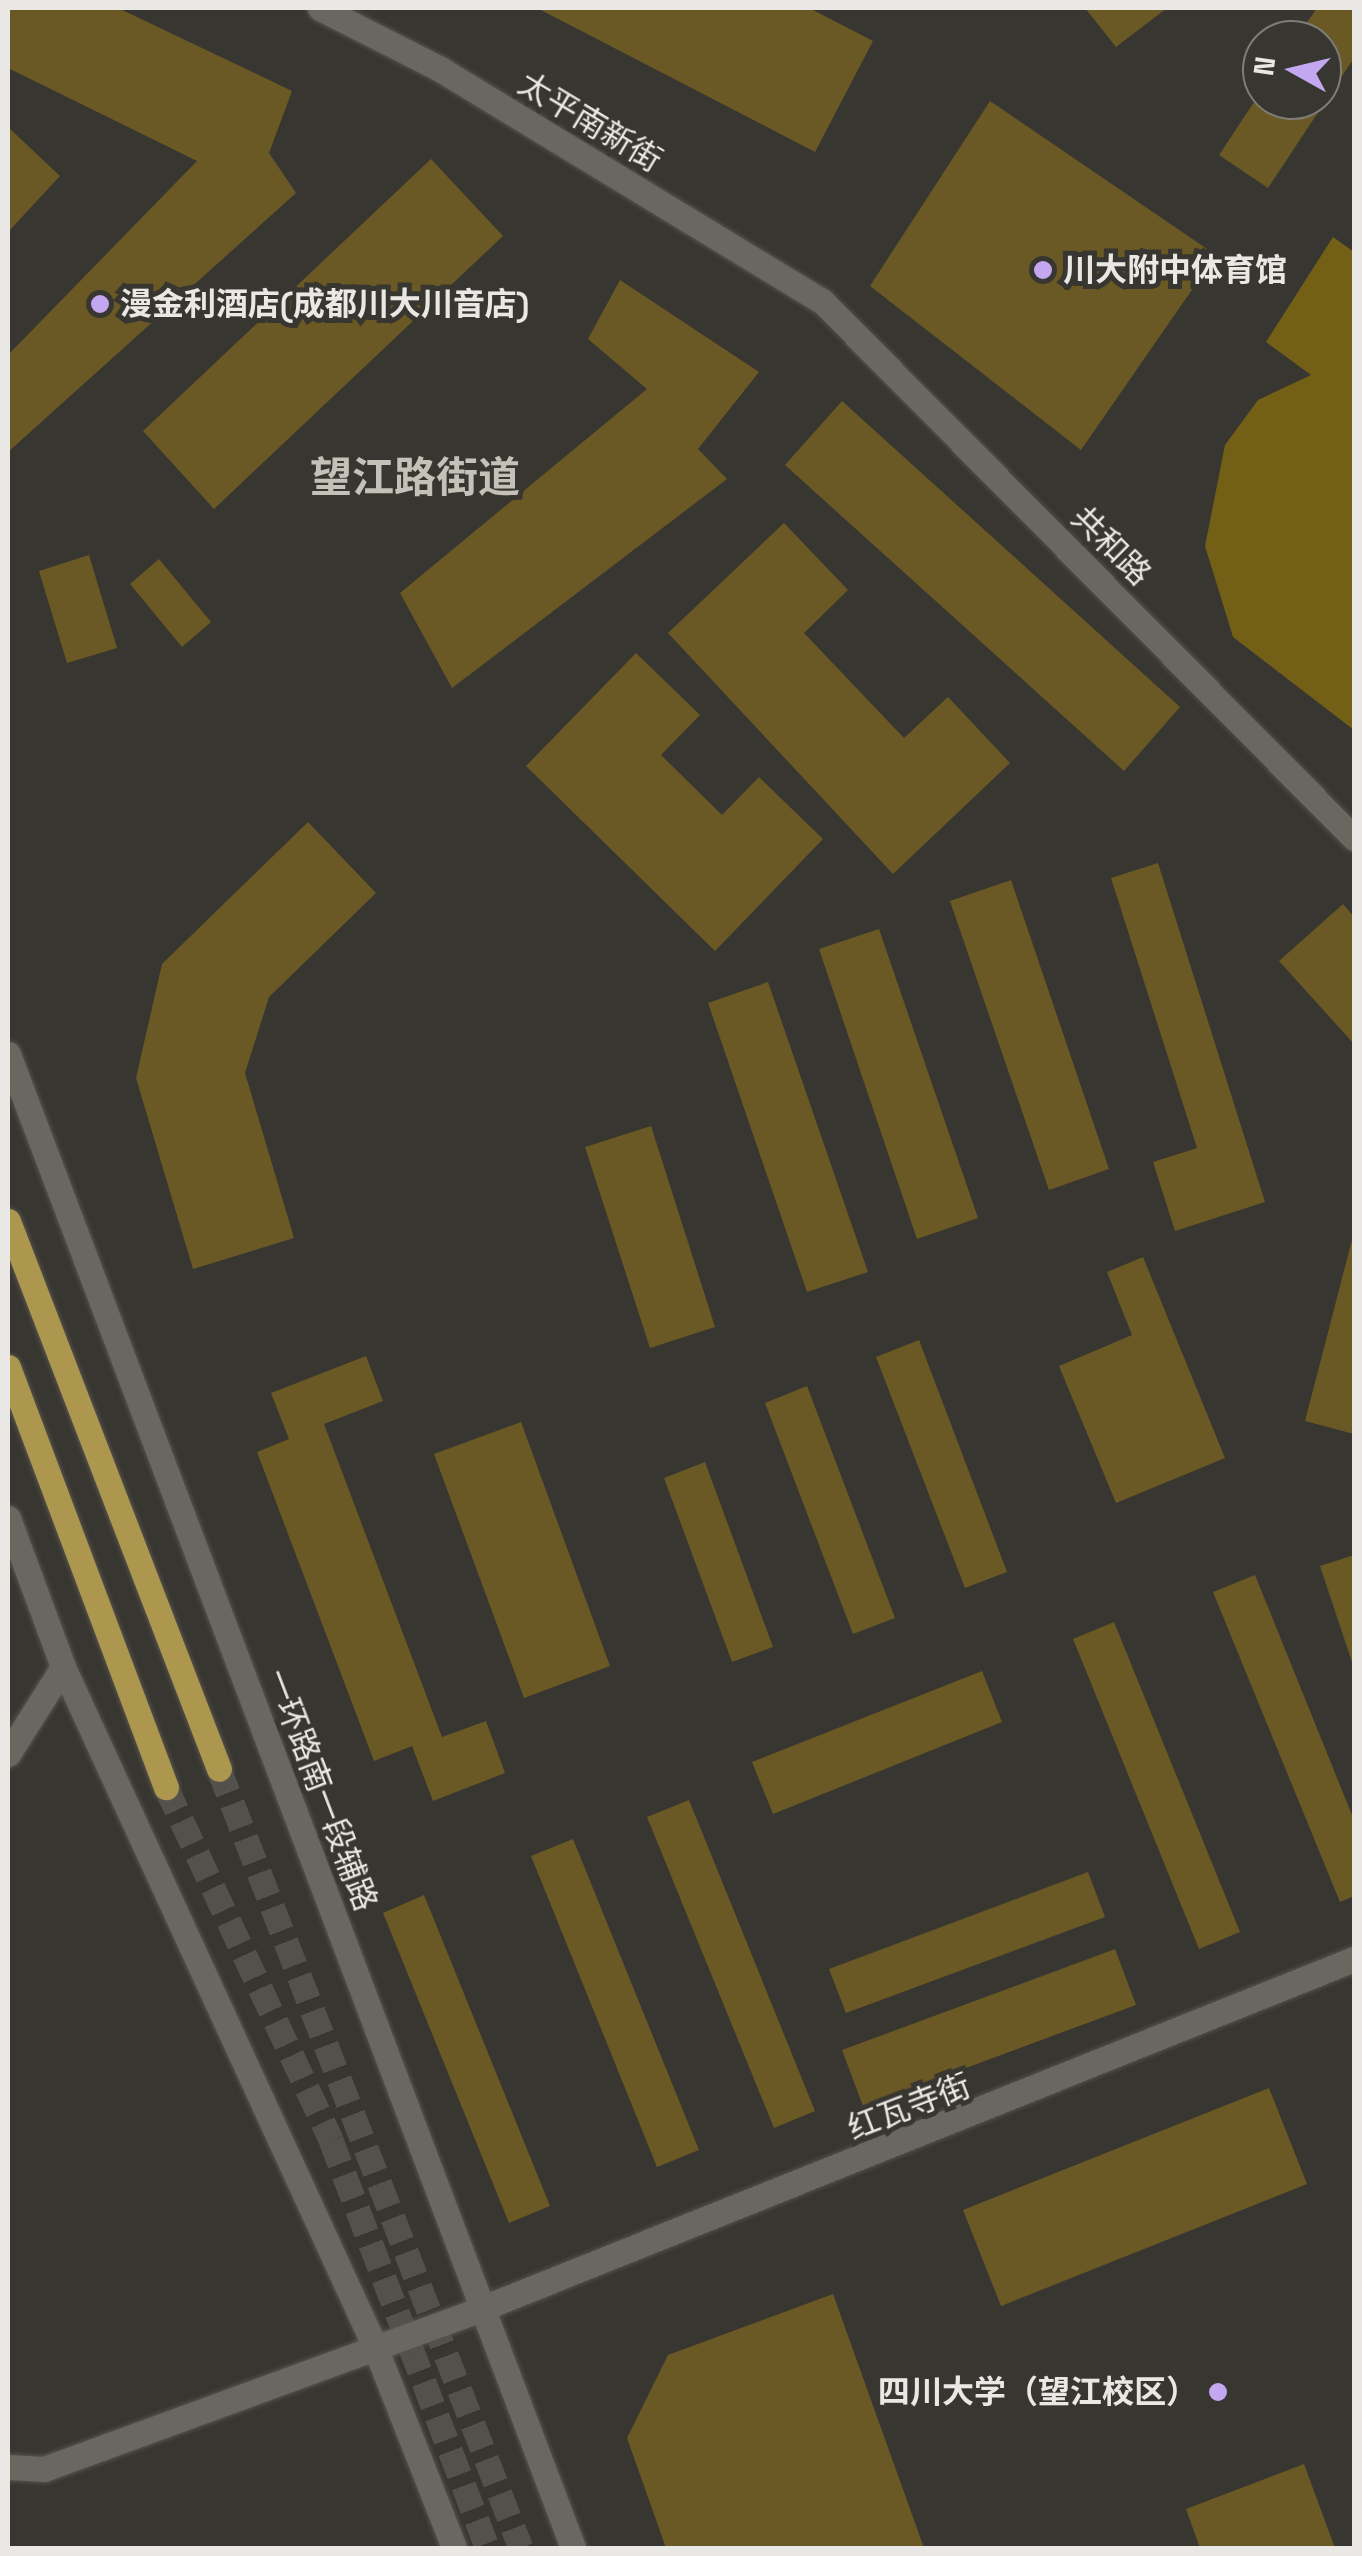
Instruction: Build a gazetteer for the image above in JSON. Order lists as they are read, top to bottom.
{
  "streets": {
    "street": [
      "太平南新街",
      "共和路",
      "一环路南一段辅路",
      "红瓦寺街"
    ]
  },
  "crossings": [
    ["太平南新街", "共和路"],
    ["一环路南一段辅路", "红瓦寺街"]
  ],
  "districts": ["望江路街道"],
  "places": ["川大附中体育馆", "漫金利酒店(成都川大川音店)", "四川大学（望江校区）"],
  "north": "left"
}
